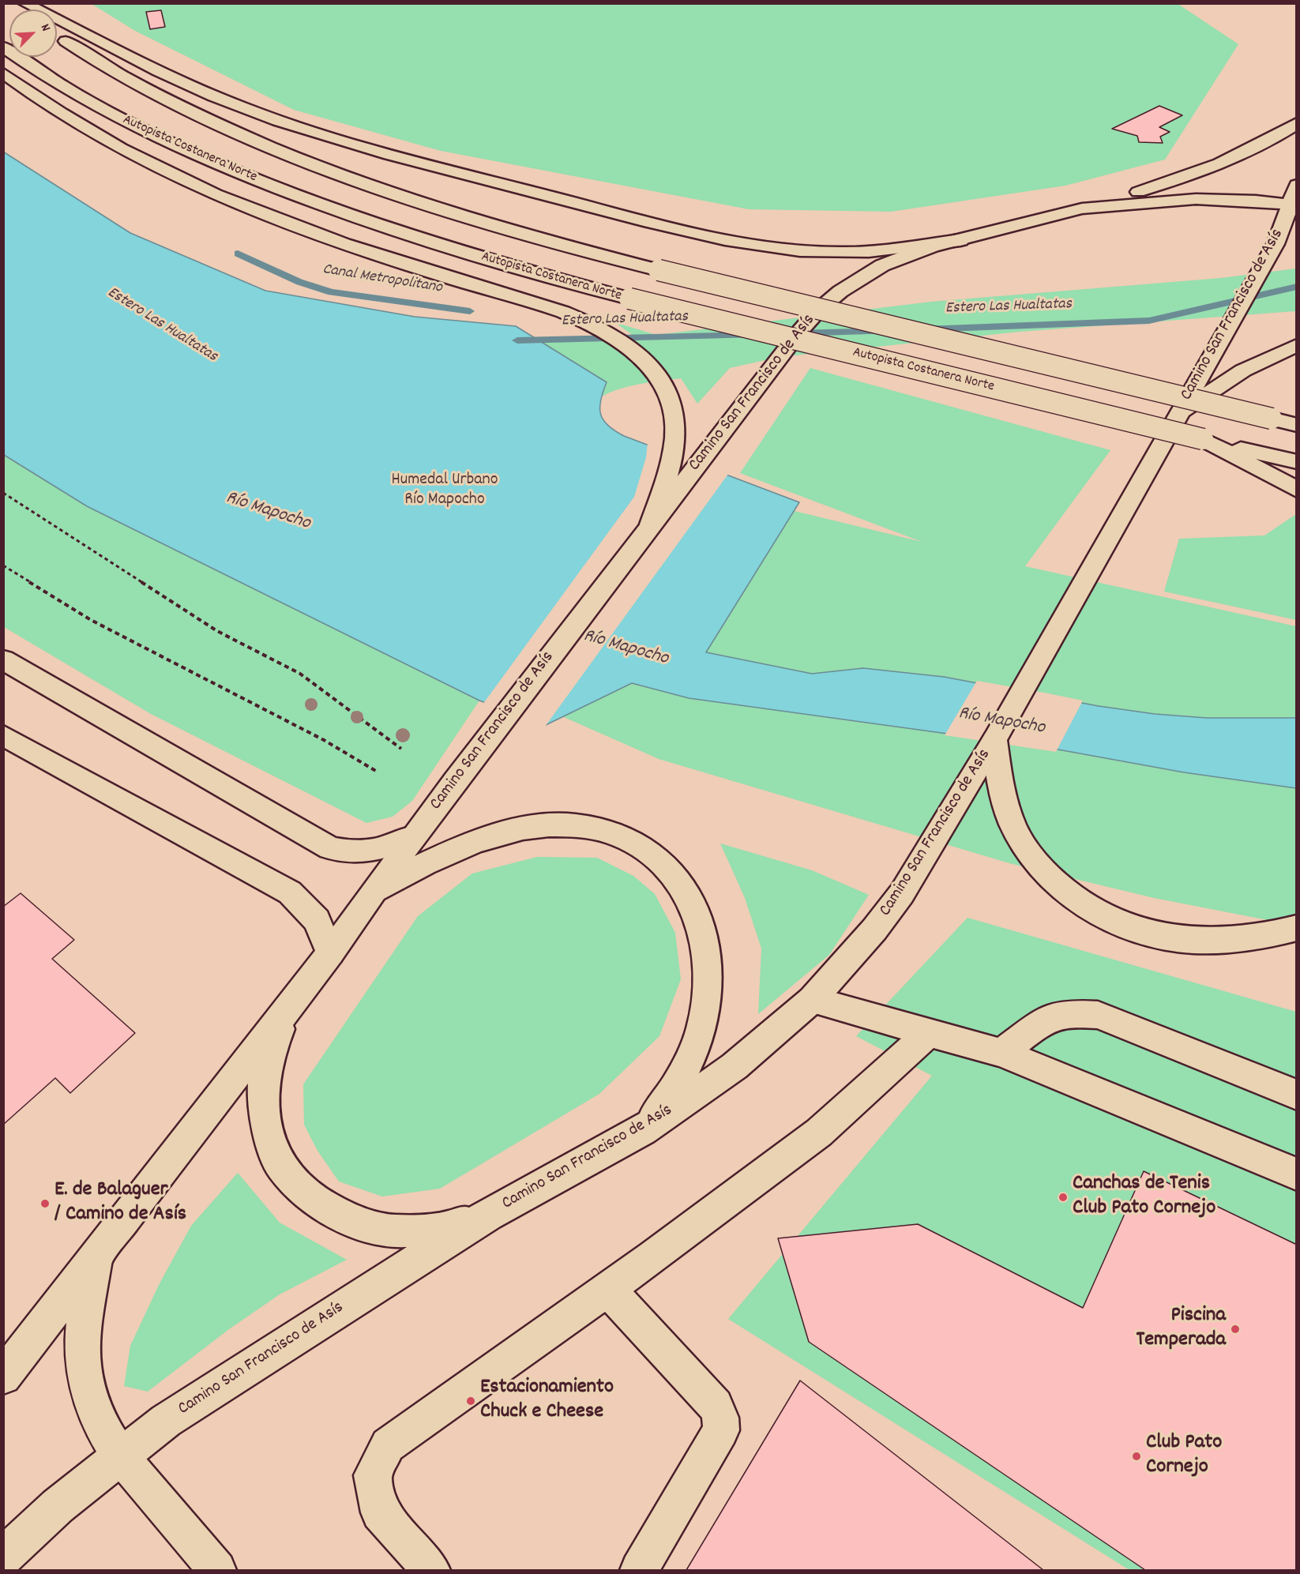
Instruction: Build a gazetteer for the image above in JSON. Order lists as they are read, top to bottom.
{
  "streets": {
    "main road": ["Autopista Costanera Norte", "Camino San Francisco de Asís"]
  },
  "water": ["Canal Metropolitano", "Estero Las Hualtatas", "Río Mapocho"],
  "parks": ["Humedal Urbano Río Mapocho"],
  "places": [
    "Canchas de Tenis Club Pato Cornejo",
    "E. de Balaguer / Camino de Asís",
    "Piscina Temperada",
    "Estacionamiento Chuck e Cheese",
    "Club Pato Cornejo"
  ],
  "north": "top right"
}
